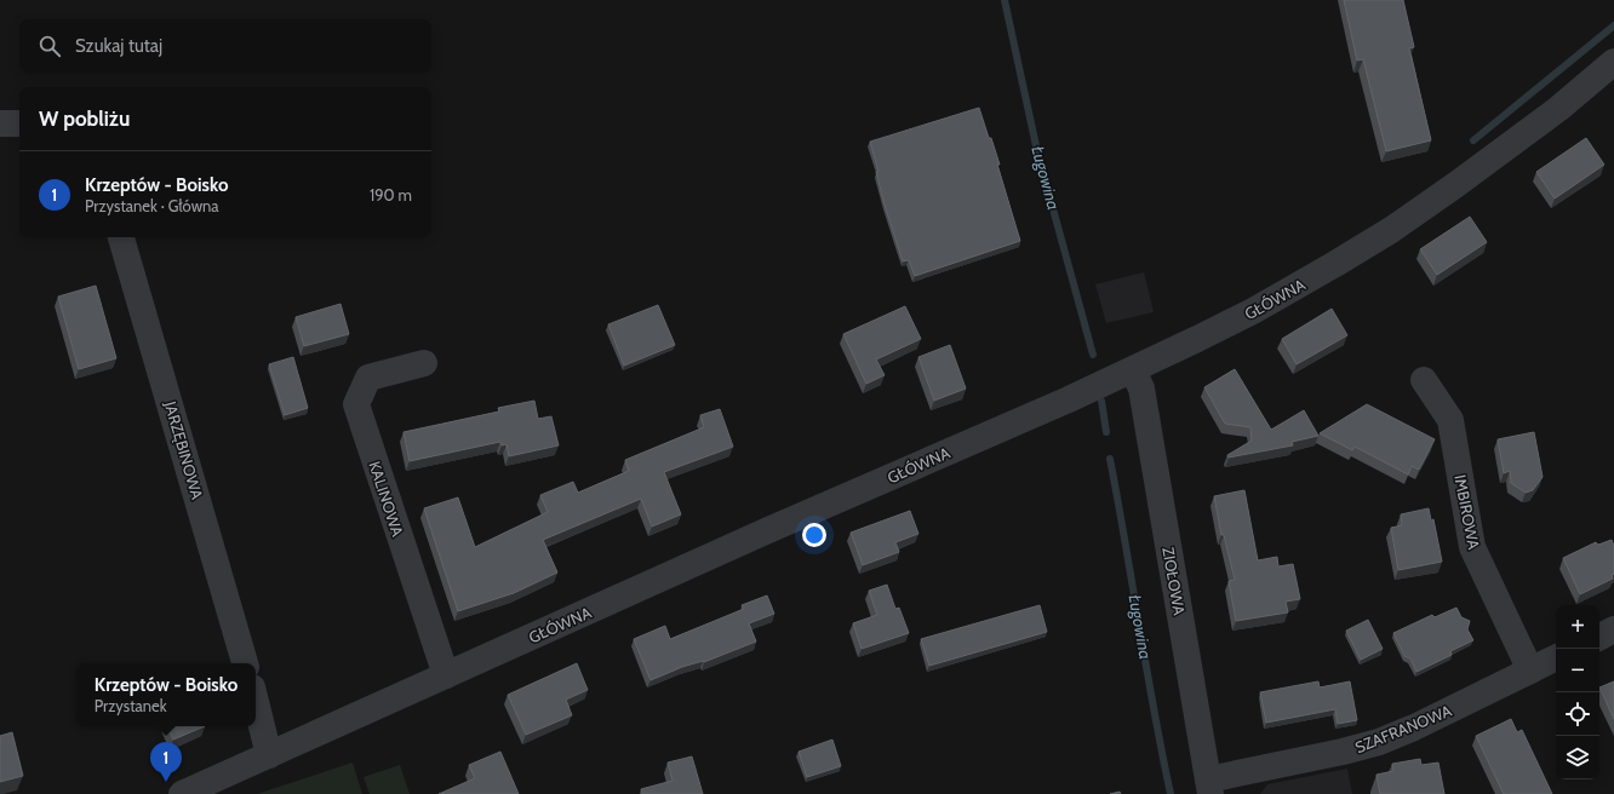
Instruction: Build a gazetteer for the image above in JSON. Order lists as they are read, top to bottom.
{
  "streets": {
    "street": [
      "GŁÓWNA",
      "JARZĘBINOWA",
      "KALINOWA",
      "IMBIROWA",
      "ZIOŁOWA",
      "SZAFRANOWA"
    ]
  },
  "crossings": [
    ["GŁÓWNA", "KALINOWA"],
    ["GŁÓWNA", "ZIOŁOWA"],
    ["IMBIROWA", "SZAFRANOWA"],
    ["ZIOŁOWA", "SZAFRANOWA"]
  ],
  "water": ["Ługowina"],
  "page": {
    "search": "Szukaj tutaj",
    "heading": "W pobliżu",
    "list": [
      {
        "mark": "1",
        "name": "Krzeptów - Boisko",
        "note": "Przystanek · Główna",
        "value": "190 m"
      }
    ],
    "map_buttons": ["+", "−"],
    "popup": ["Krzeptów - Boisko", "Przystanek"],
    "pins": "1"
  }
}
